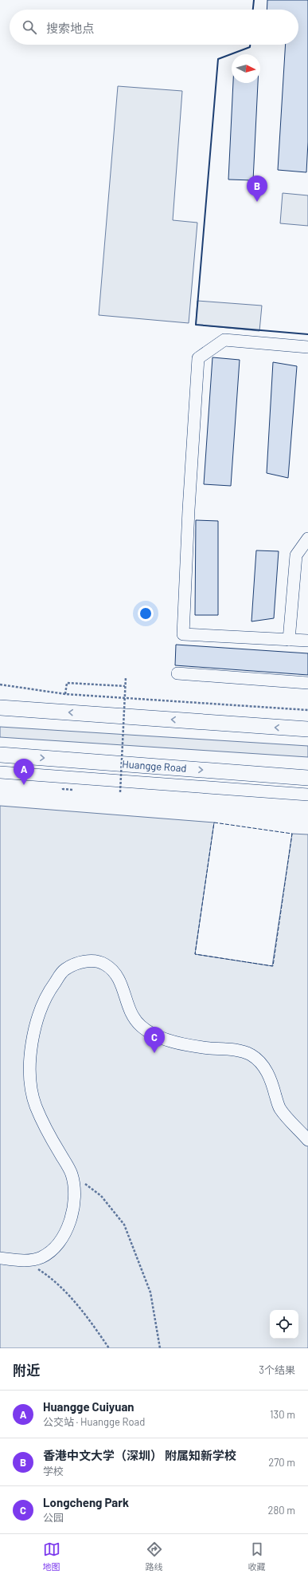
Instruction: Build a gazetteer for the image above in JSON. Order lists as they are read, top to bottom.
{
  "streets": {
    "main road": ["Huangge Road"]
  },
  "north": "right",
  "page": {
    "search": "搜索地点",
    "pins": ["B", "A", "C"],
    "heading": ["附近", "3个结果"],
    "list": [
      {
        "mark": "A",
        "name": "Huangge Cuiyuan",
        "note": "公交站 · Huangge Road",
        "value": "130 m"
      },
      {
        "mark": "B",
        "name": "香港中文大学（深圳） 附属知新学校",
        "note": "学校",
        "value": "270 m"
      },
      {
        "mark": "C",
        "name": "Longcheng Park",
        "note": "公园",
        "value": "280 m"
      }
    ],
    "nav": ["地图", "路线", "收藏"]
  }
}
